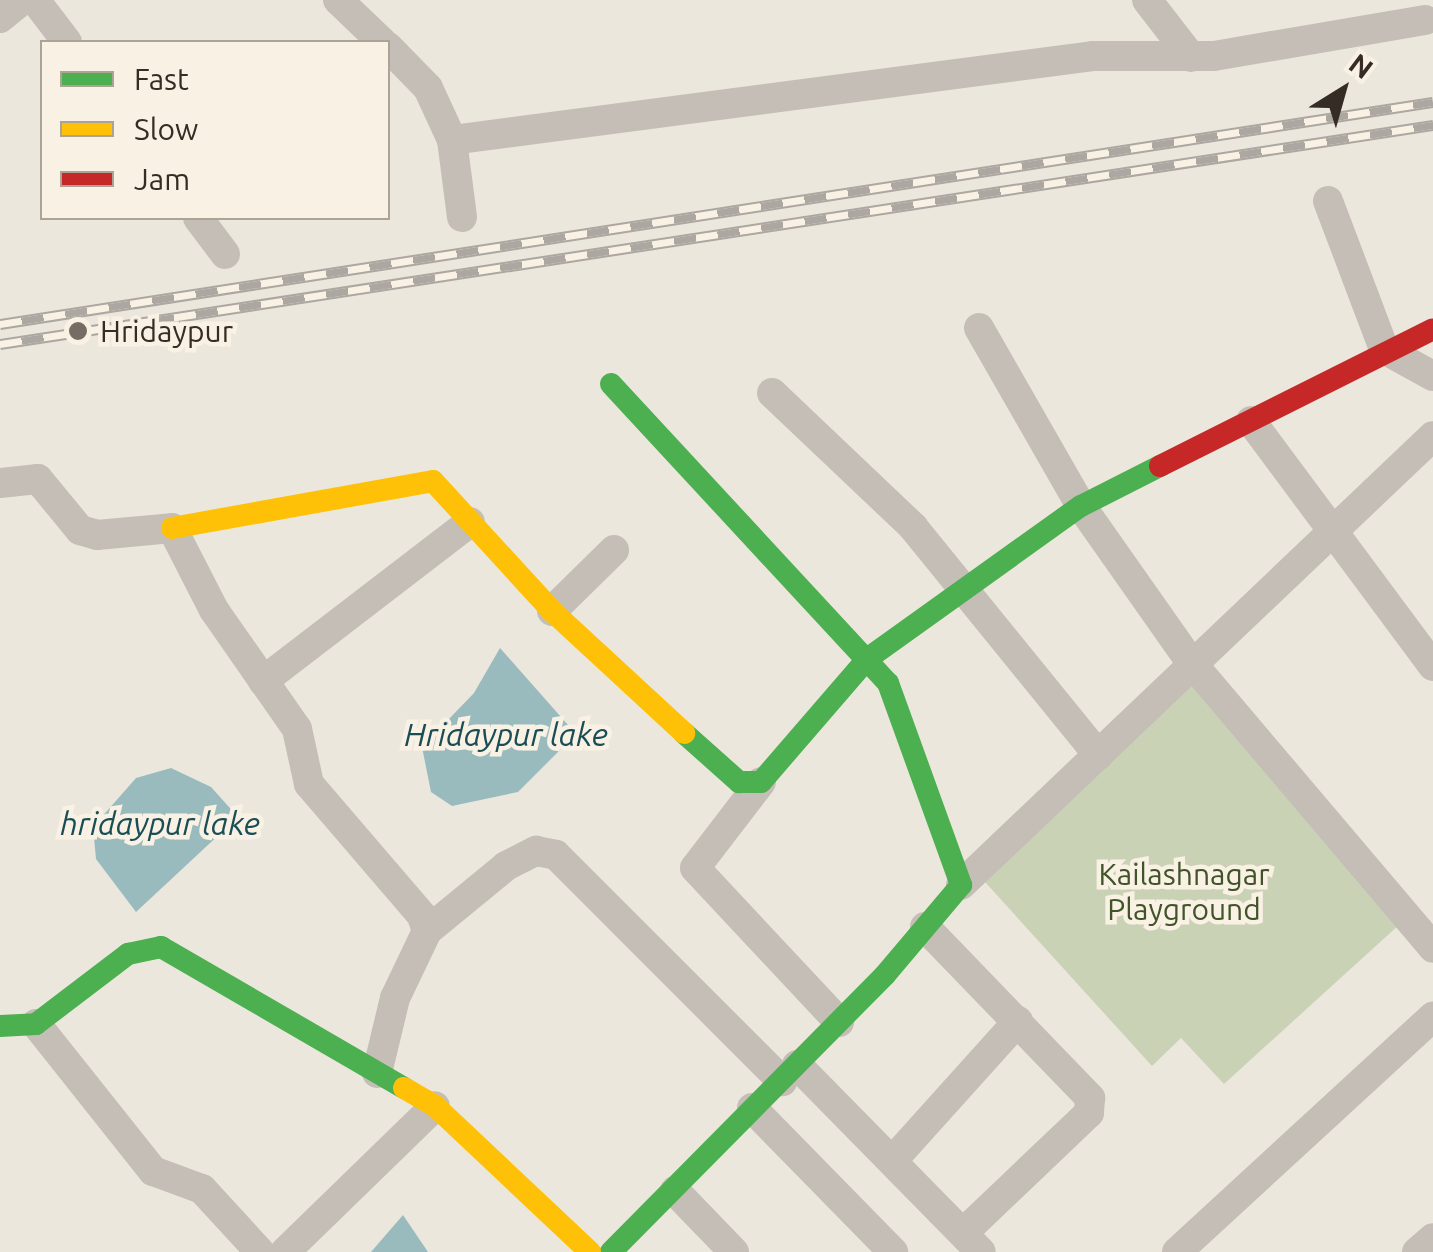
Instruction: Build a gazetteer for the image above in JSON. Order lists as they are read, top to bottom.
{
  "water": ["Hridaypur lake", "hridaypur lake"],
  "parks": ["Kailashnagar Playground"],
  "places": ["Hridaypur"],
  "legend": ["Fast", "Slow", "Jam"],
  "north": "top right"
}
